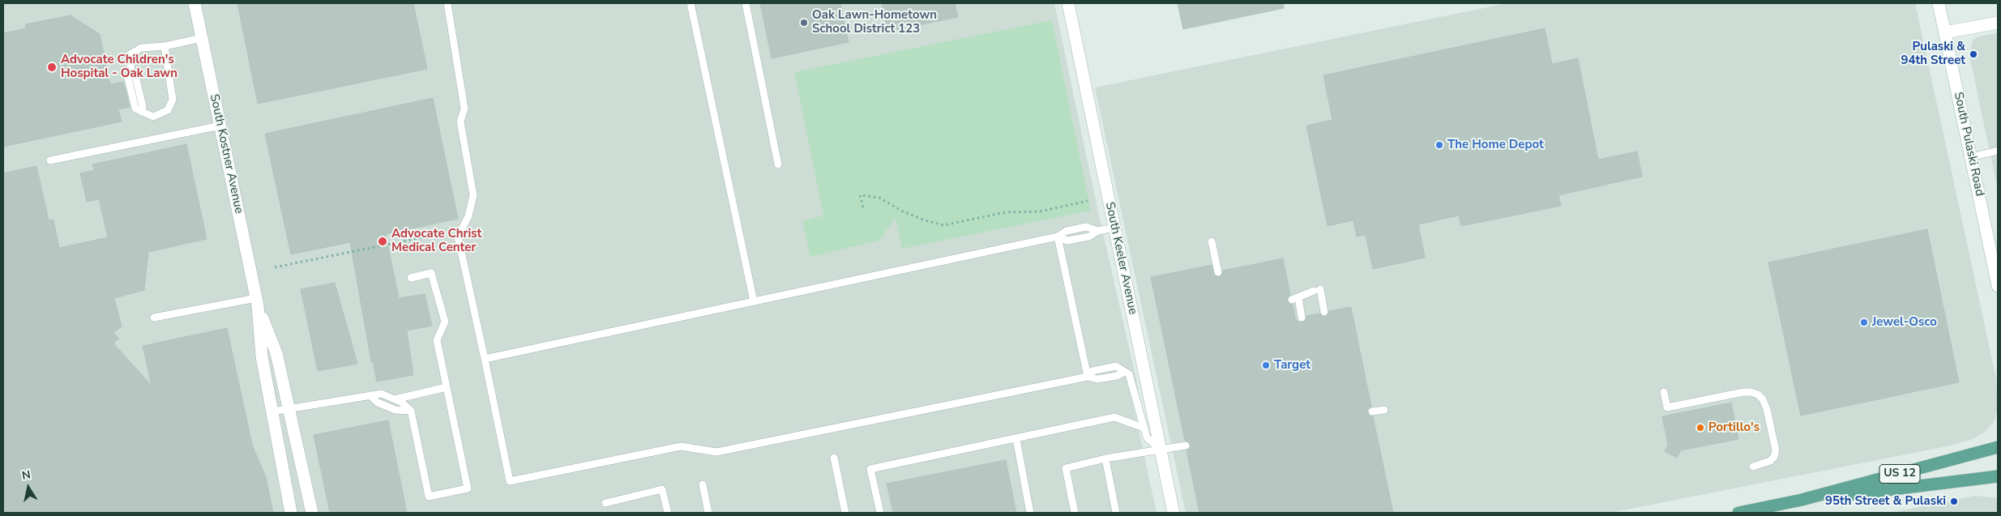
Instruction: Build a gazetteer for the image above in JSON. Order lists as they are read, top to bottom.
{
  "streets": {
    "main road": ["US 12"],
    "street": ["South Pulaski Road", "South Kostner Avenue", "South Keeler Avenue"]
  },
  "places": [
    "Oak Lawn-Hometown School District 123",
    "Pulaski & 94th Street",
    "Advocate Children's Hospital - Oak Lawn",
    "The Home Depot",
    "Advocate Christ Medical Center",
    "Jewel-Osco",
    "Target",
    "Portillo's",
    "95th Street & Pulaski"
  ],
  "north": "top"
}
